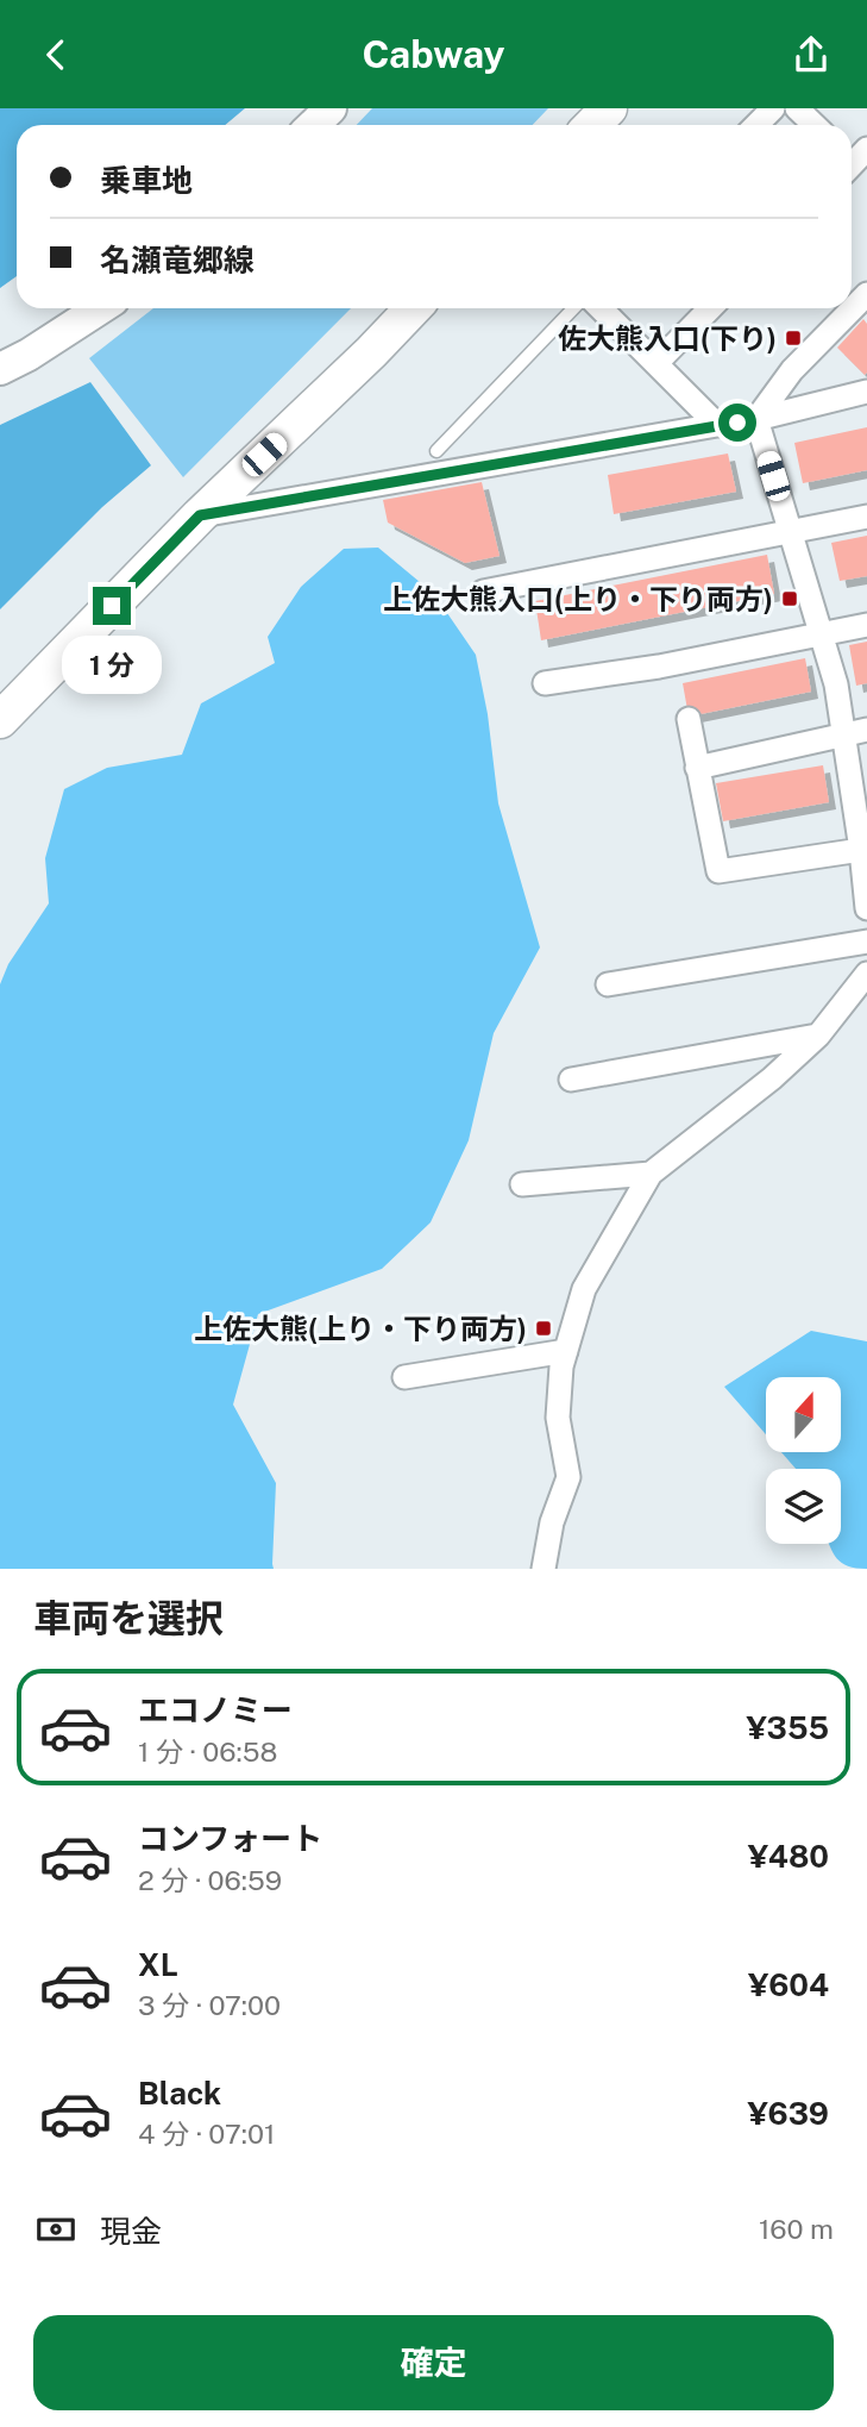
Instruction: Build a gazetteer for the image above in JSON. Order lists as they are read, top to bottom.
{
  "places": {
    "transit": ["佐大熊入口(下り)", "上佐大熊入口(上り・下り両方)", "上佐大熊(上り・下り両方)"]
  },
  "north": "top",
  "page": {
    "header": "Cabway",
    "banner": ["乗車地", "名瀬竜郷線"],
    "bubble": "1 分",
    "heading": "車両を選択",
    "list": [
      {
        "name": "エコノミー",
        "note": "1 分 · 06:58",
        "value": "¥355"
      },
      {
        "name": "コンフォート",
        "note": "2 分 · 06:59",
        "value": "¥480"
      },
      {
        "name": "XL",
        "note": "3 分 · 07:00",
        "value": "¥604"
      },
      {
        "name": "Black",
        "note": "4 分 · 07:01",
        "value": "¥639"
      }
    ],
    "pay": ["現金", "160 m"],
    "buttons": "確定"
  }
}
